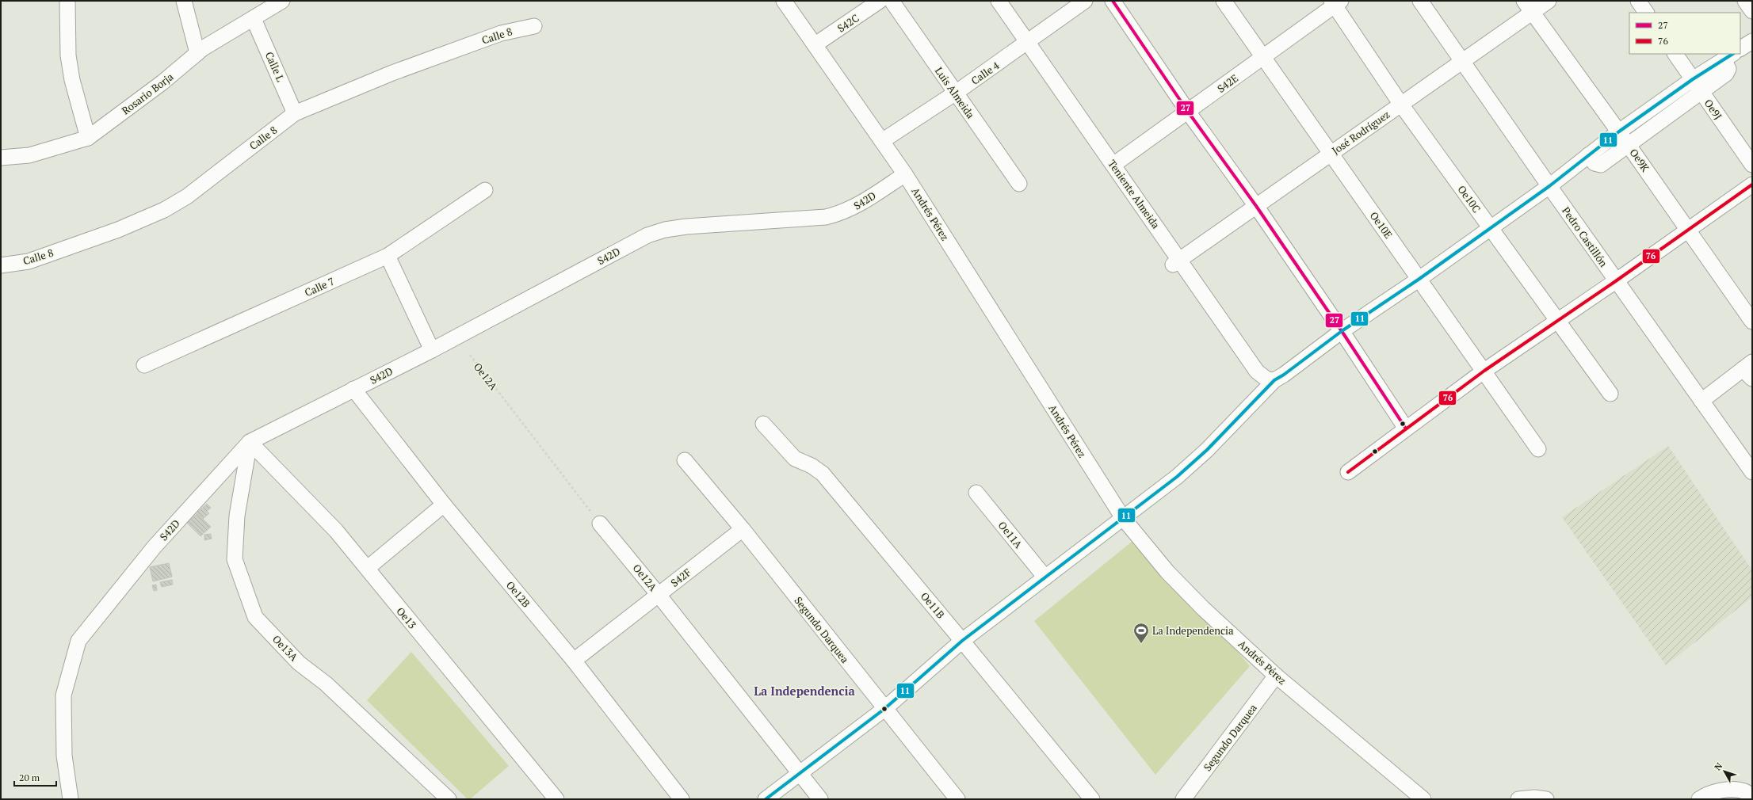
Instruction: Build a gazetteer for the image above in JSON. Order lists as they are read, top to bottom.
{
  "streets": {
    "street": [
      "S42C",
      "Calle 8",
      "Calle L",
      "Calle 4",
      "S42E",
      "Luis Almeida",
      "Rosario Borja",
      "Oe9J",
      "José Rodríguez",
      "Oe9K",
      "Teniente Almeida",
      "Oe10C",
      "S42D",
      "Andrés Pérez",
      "Oe10E",
      "Pedro Castillón",
      "Calle 7",
      "Oe12A",
      "Oe11A",
      "S42F",
      "Oe12B",
      "Oe11B",
      "Oe13",
      "Segundo Darquea",
      "Oe13A"
    ]
  },
  "crossings": [
    ["S42C", "Andrés Pérez"],
    ["Calle 8", "Calle L"],
    ["Calle L", "Rosario Borja"],
    ["Calle 4", "Luis Almeida"],
    ["Calle 4", "Teniente Almeida"],
    ["Calle 4", "Andrés Pérez"],
    ["S42E", "Teniente Almeida"],
    ["S42E", "Oe10C"],
    ["S42E", "Oe10E"],
    ["José Rodríguez", "Oe9K"],
    ["José Rodríguez", "Teniente Almeida"],
    ["José Rodríguez", "Oe10C"],
    ["José Rodríguez", "Oe10E"],
    ["José Rodríguez", "Pedro Castillón"],
    ["S42D", "Andrés Pérez"],
    ["S42D", "Oe12B"],
    ["S42D", "Oe13"],
    ["S42D", "Oe13A"],
    ["Andrés Pérez", "Segundo Darquea"],
    ["Oe12A", "S42F"],
    ["S42F", "Oe12B"],
    ["S42F", "Segundo Darquea"],
    ["Oe13", "Oe13A"]
  ],
  "districts": ["La Independencia"],
  "places": {
    "sports": ["La Independencia"]
  },
  "lines": ["transit line 27", "transit line 11", "transit line 76"],
  "legend": ["27", "76"],
  "scale_bar": "20 m",
  "north": "top left"
}
